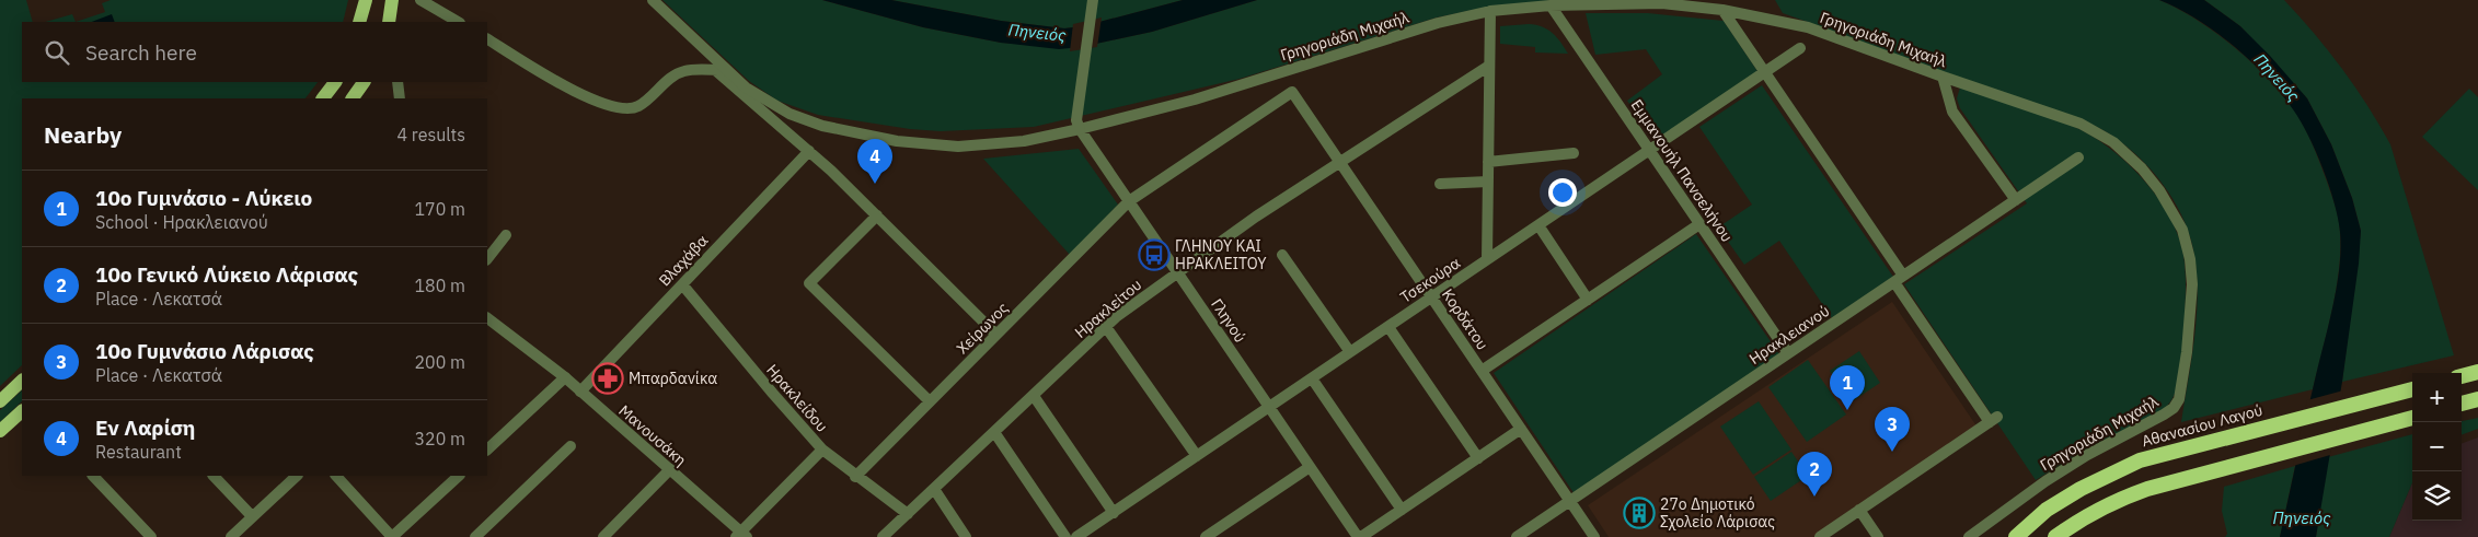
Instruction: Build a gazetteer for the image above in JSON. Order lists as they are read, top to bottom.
{
  "streets": {
    "highway": ["Αθανασίου Λαγού"],
    "street": [
      "Γρηγοριάδη Μιχαήλ",
      "Εμμανουήλ Πανσελήνου",
      "Βλαχάβα",
      "Τσεκούρα",
      "Ηρακλείτου",
      "Κορδάτου",
      "Γληνού",
      "Χείρωνος",
      "Ηρακλειανού",
      "Ηρακλείδου",
      "Μανουσάκη"
    ]
  },
  "crossings": [
    ["Γρηγοριάδη Μιχαήλ", "Εμμανουήλ Πανσελήνου"],
    ["Γρηγοριάδη Μιχαήλ", "Γληνού"],
    ["Εμμανουήλ Πανσελήνου", "Τσεκούρα"],
    ["Εμμανουήλ Πανσελήνου", "Ηρακλειανού"],
    ["Βλαχάβα", "Ηρακλείδου"],
    ["Βλαχάβα", "Μανουσάκη"],
    ["Τσεκούρα", "Κορδάτου"],
    ["Τσεκούρα", "Γληνού"],
    ["Ηρακλείτου", "Κορδάτου"],
    ["Ηρακλείτου", "Γληνού"],
    ["Ηρακλείτου", "Ηρακλείδου"],
    ["Κορδάτου", "Χείρωνος"],
    ["Κορδάτου", "Ηρακλειανού"],
    ["Γληνού", "Χείρωνος"],
    ["Χείρωνος", "Ηρακλείδου"]
  ],
  "water": ["Πηνειός"],
  "places": {
    "bus stop": ["ΓΛΗΝΟΥ ΚΑΙ ΗΡΑΚΛΕΙΤΟΥ"],
    "pharmacy": ["Μπαρδανίκα"],
    "building": ["27ο Δημοτικό Σχολείο Λάρισας"]
  },
  "page": {
    "search": "Search here",
    "heading": ["Nearby", "4 results"],
    "pins": [
      "4",
      "1",
      "3",
      "2"
    ],
    "list": [
      {
        "mark": "1",
        "name": "10ο Γυμνάσιο - Λύκειο",
        "note": "School · Ηρακλειανού",
        "value": "170 m"
      },
      {
        "mark": "2",
        "name": "10ο Γενικό Λύκειο Λάρισας",
        "note": "Place · Λεκατσά",
        "value": "180 m"
      },
      {
        "mark": "3",
        "name": "10o Γυμνάσιο Λάρισας",
        "note": "Place · Λεκατσά",
        "value": "200 m"
      },
      {
        "mark": "4",
        "name": "Εν Λαρίση",
        "note": "Restaurant",
        "value": "320 m"
      }
    ],
    "map_buttons": ["+", "−"]
  }
}
